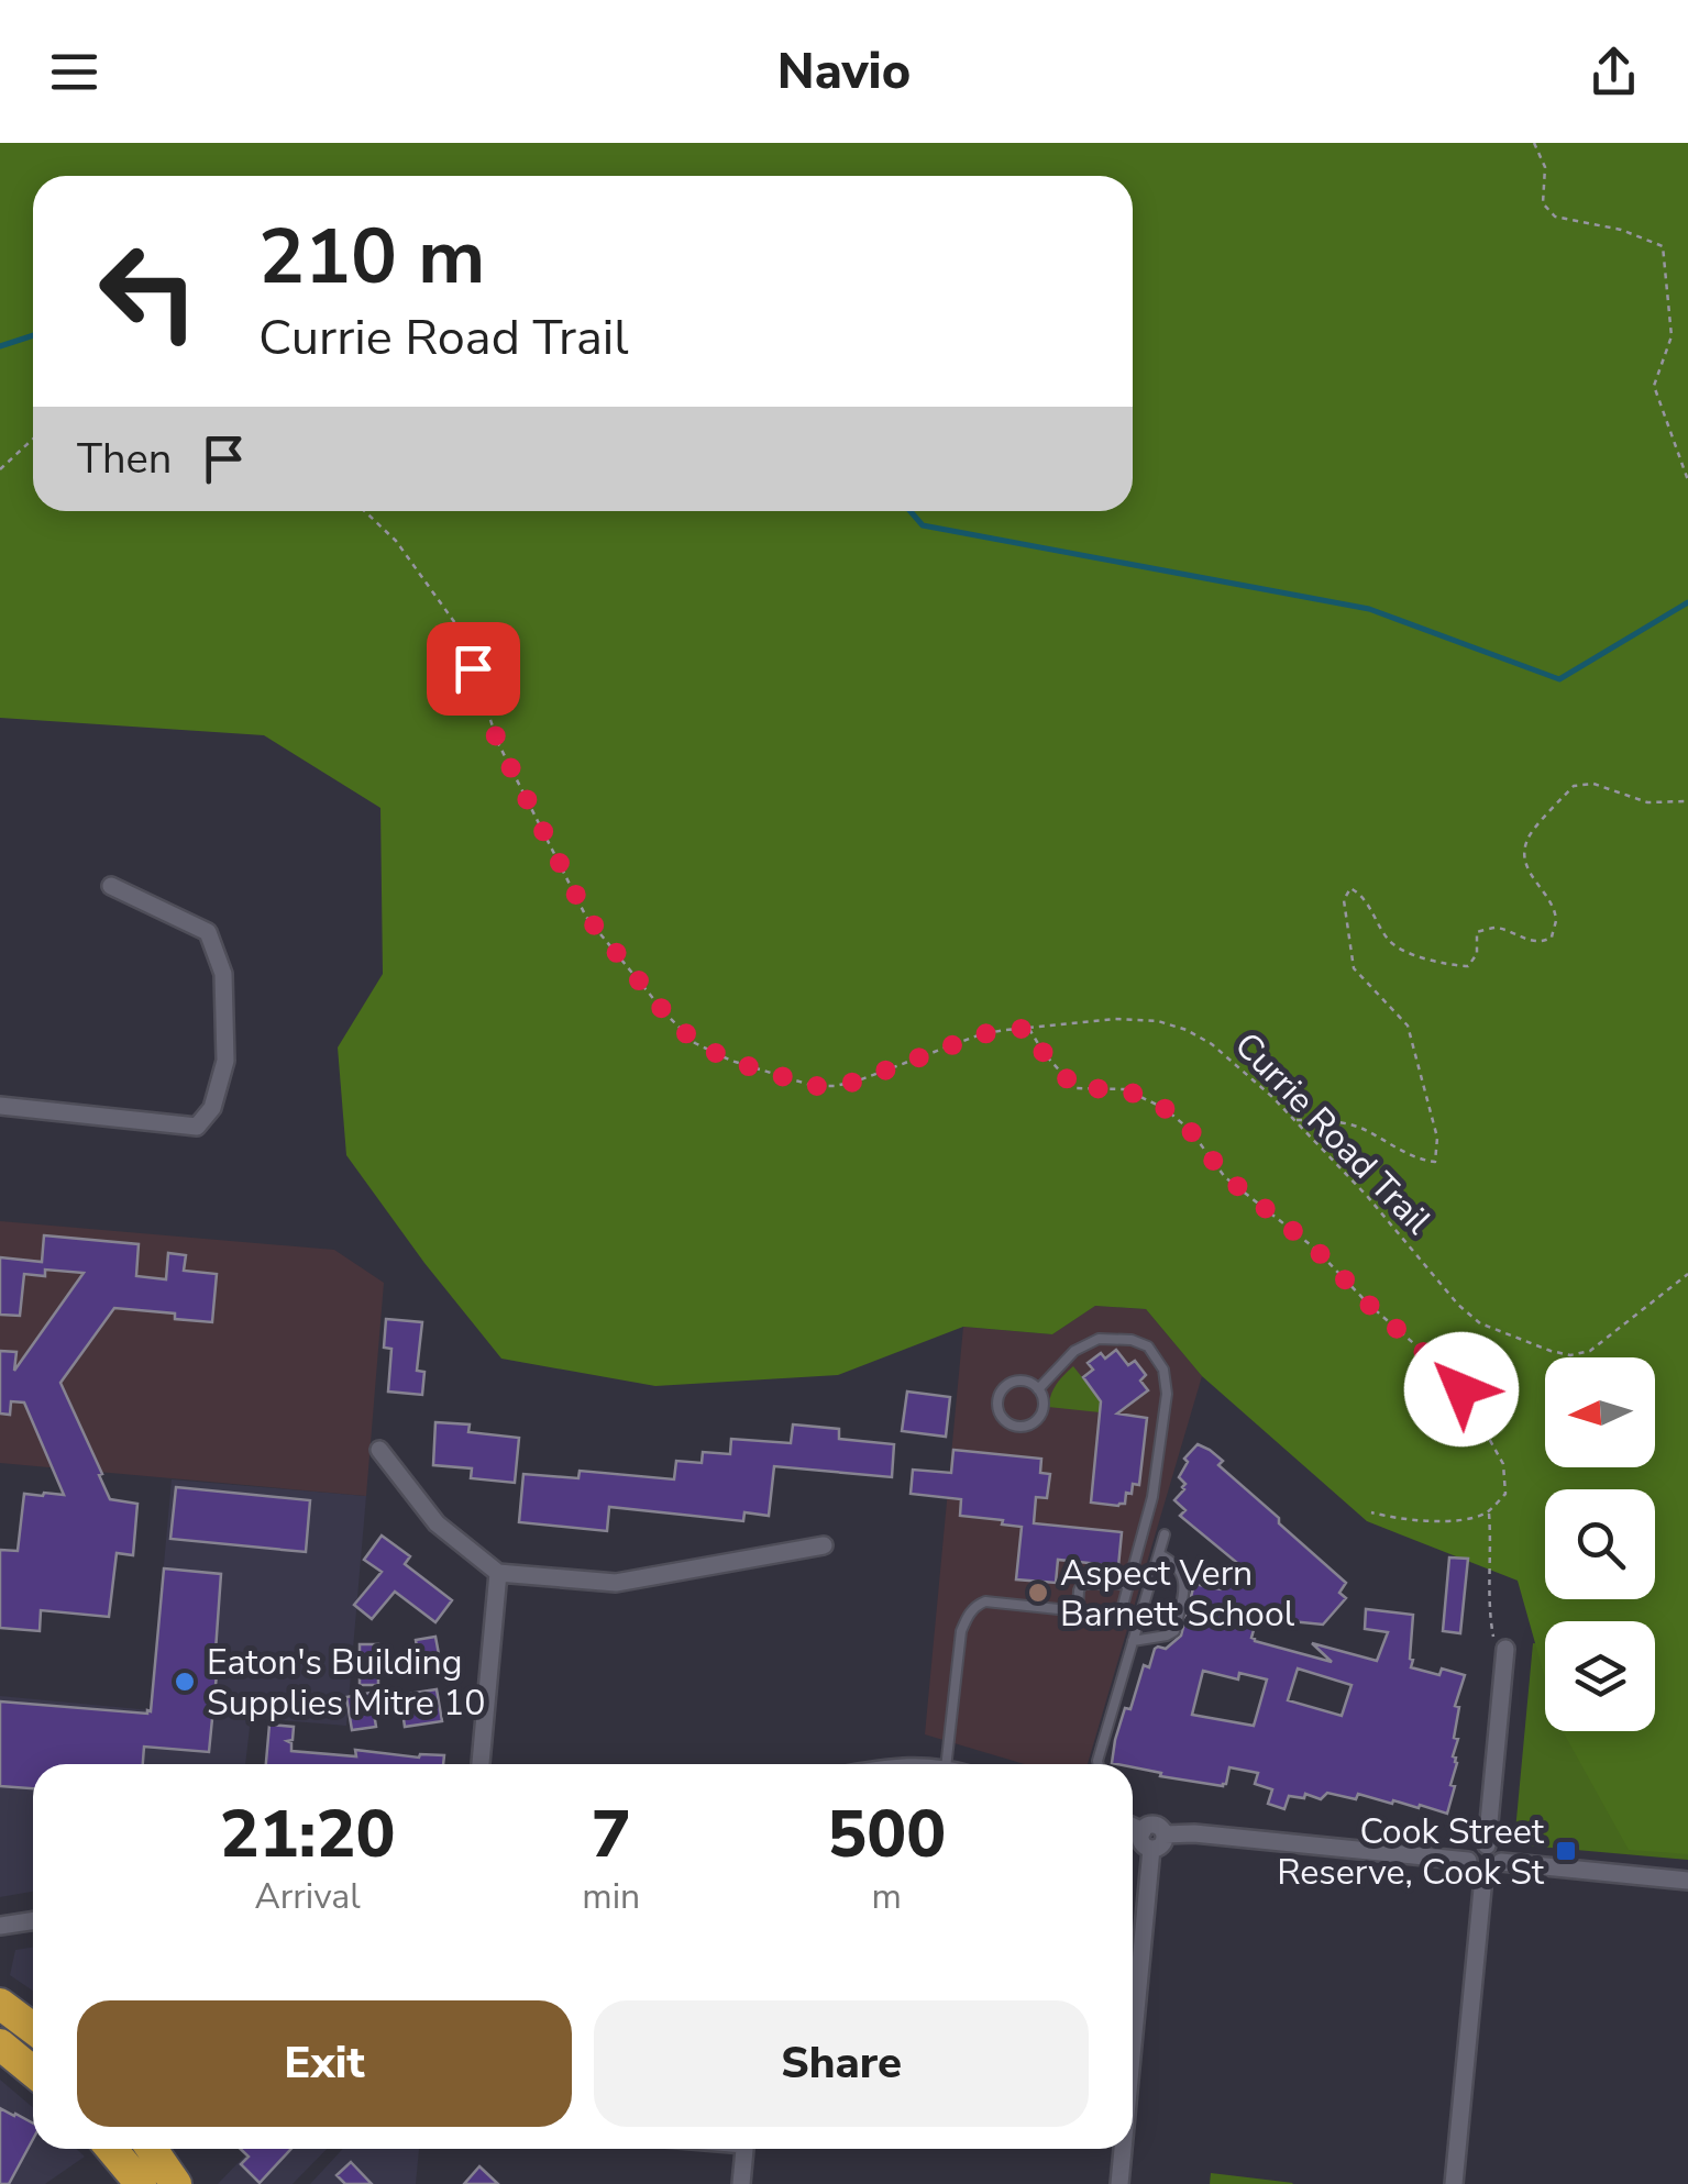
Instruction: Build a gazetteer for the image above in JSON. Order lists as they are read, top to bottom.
{
  "streets": {
    "path": ["Currie Road Trail"]
  },
  "places": {
    "other": ["Aspect Vern Barnett School", "Eaton's Building Supplies Mitre 10"],
    "transit": ["Cook Street Reserve, Cook St"]
  },
  "north": "left",
  "page": {
    "header": "Navio",
    "turn": ["210 m", "Currie Road Trail"],
    "then": "Then",
    "eta": [
      "21:20",
      "Arrival",
      "7",
      "min",
      "500",
      "m"
    ],
    "buttons": ["Exit", "Share"]
  }
}
